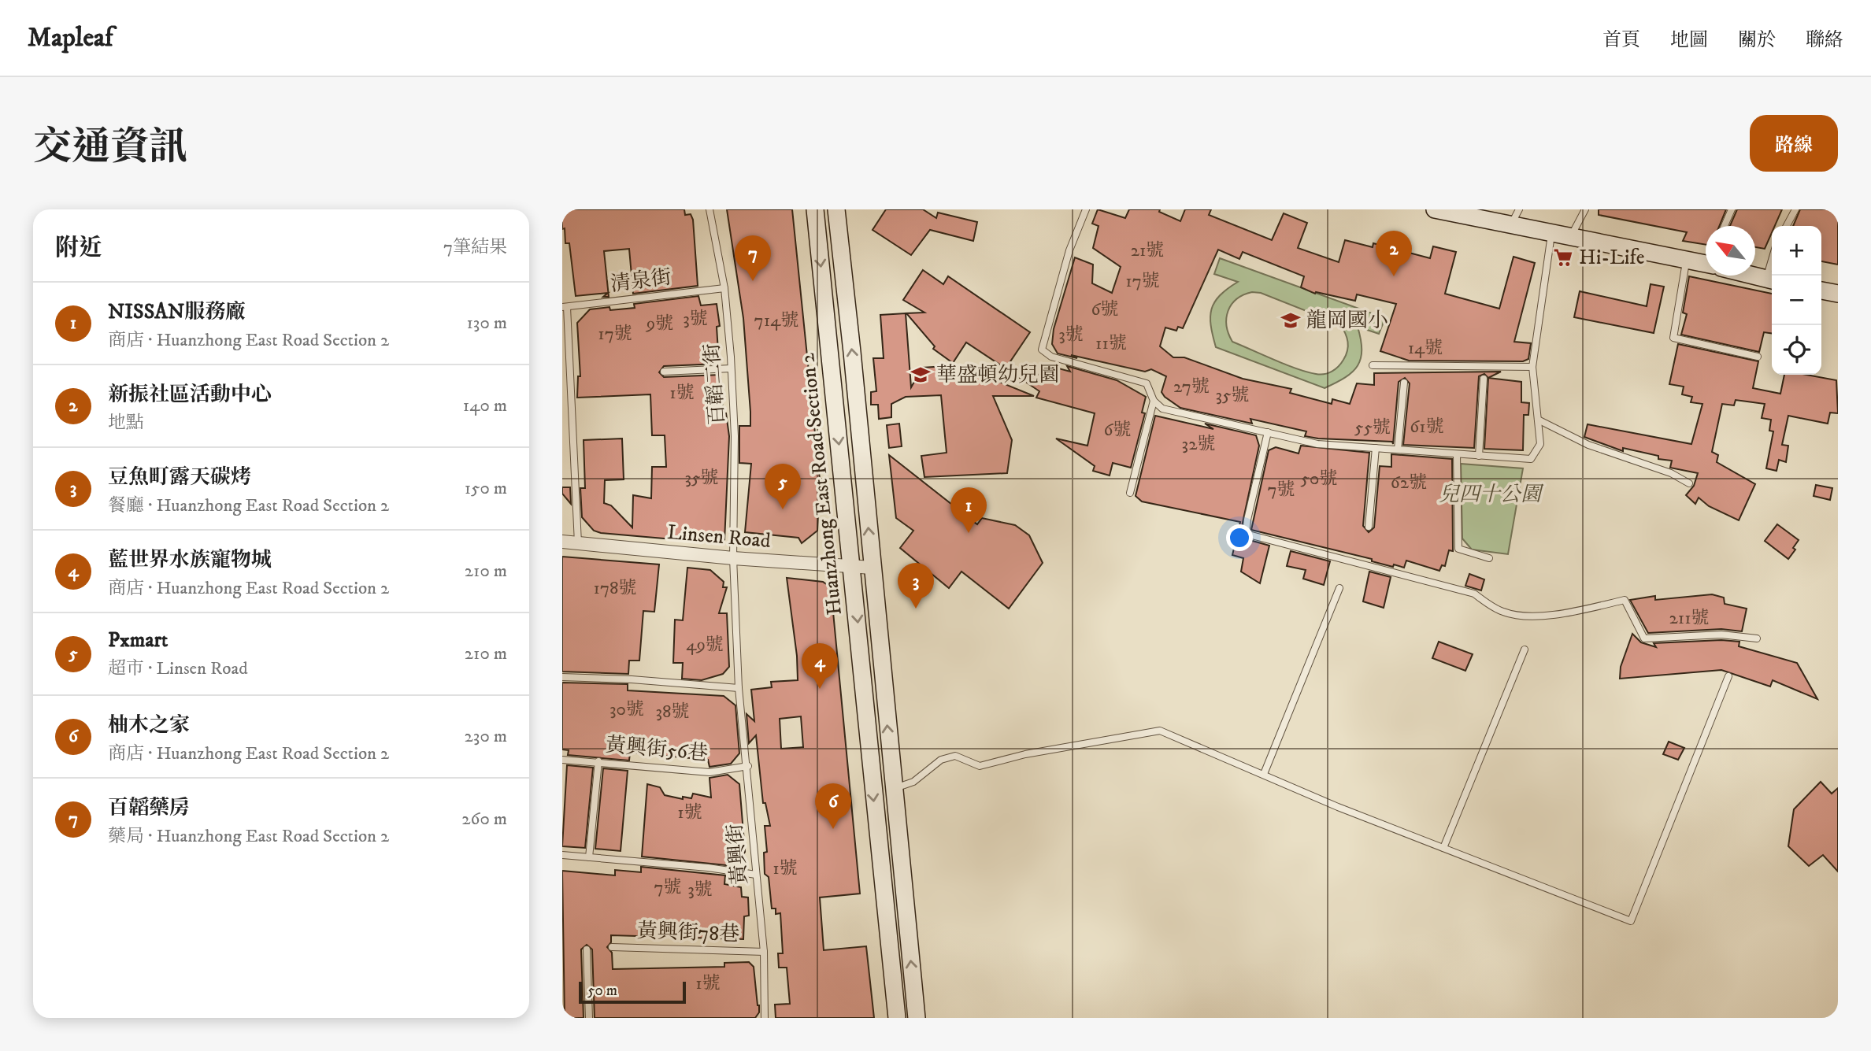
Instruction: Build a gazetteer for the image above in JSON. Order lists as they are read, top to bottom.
{
  "streets": {
    "main road": ["Huanzhong East Road Section 2"],
    "street": ["Linsen Road"],
    "lane": [
      "清泉街",
      "百韜二街",
      "黃興街56巷",
      "黃興街",
      "黃興街78巷"
    ]
  },
  "crossings": [
    ["清泉街", "百韜二街"],
    ["百韜二街", "Linsen Road"],
    ["百韜二街", "黃興街"],
    ["Huanzhong East Road Section 2", "Linsen Road"],
    ["Linsen Road", "黃興街"],
    ["黃興街56巷", "黃興街"],
    ["黃興街", "黃興街78巷"]
  ],
  "parks": ["兒四十公園"],
  "places": {
    "supermarket": ["Hi-Life"],
    "school or university": ["龍岡國小", "華盛頓幼兒園"]
  },
  "house_numbers": [
    "21號",
    "17號",
    "6號",
    "3號",
    "714號",
    "9號",
    "17號",
    "3號",
    "11號",
    "14號",
    "27號",
    "1號",
    "35號",
    "61號",
    "55號",
    "6號",
    "32號",
    "35號",
    "50號",
    "62號",
    "7號",
    "178號",
    "211號",
    "49號",
    "30號",
    "38號",
    "1號",
    "1號",
    "7號",
    "3號",
    "1號"
  ],
  "scale_bar": "50 m",
  "north": "top left",
  "page": {
    "header": "Mapleaf",
    "nav": [
      "首頁",
      "地圖",
      "關於",
      "聯絡"
    ],
    "title": "交通資訊",
    "buttons": "路線",
    "heading": ["附近", "7筆結果"],
    "map_buttons": ["+", "−"],
    "pins": [
      "2",
      "7",
      "5",
      "1",
      "3",
      "4",
      "6"
    ],
    "list": [
      {
        "mark": "1",
        "name": "NISSAN服務廠",
        "note": "商店 · Huanzhong East Road Section 2",
        "value": "130 m"
      },
      {
        "mark": "2",
        "name": "新振社區活動中心",
        "note": "地點",
        "value": "140 m"
      },
      {
        "mark": "3",
        "name": "豆魚町露天碳烤",
        "note": "餐廳 · Huanzhong East Road Section 2",
        "value": "150 m"
      },
      {
        "mark": "4",
        "name": "藍世界水族寵物城",
        "note": "商店 · Huanzhong East Road Section 2",
        "value": "210 m"
      },
      {
        "mark": "5",
        "name": "Pxmart",
        "note": "超市 · Linsen Road",
        "value": "210 m"
      },
      {
        "mark": "6",
        "name": "柚木之家",
        "note": "商店 · Huanzhong East Road Section 2",
        "value": "230 m"
      },
      {
        "mark": "7",
        "name": "百韜藥房",
        "note": "藥局 · Huanzhong East Road Section 2",
        "value": "260 m"
      }
    ],
    "scale": "50 m"
  }
}
